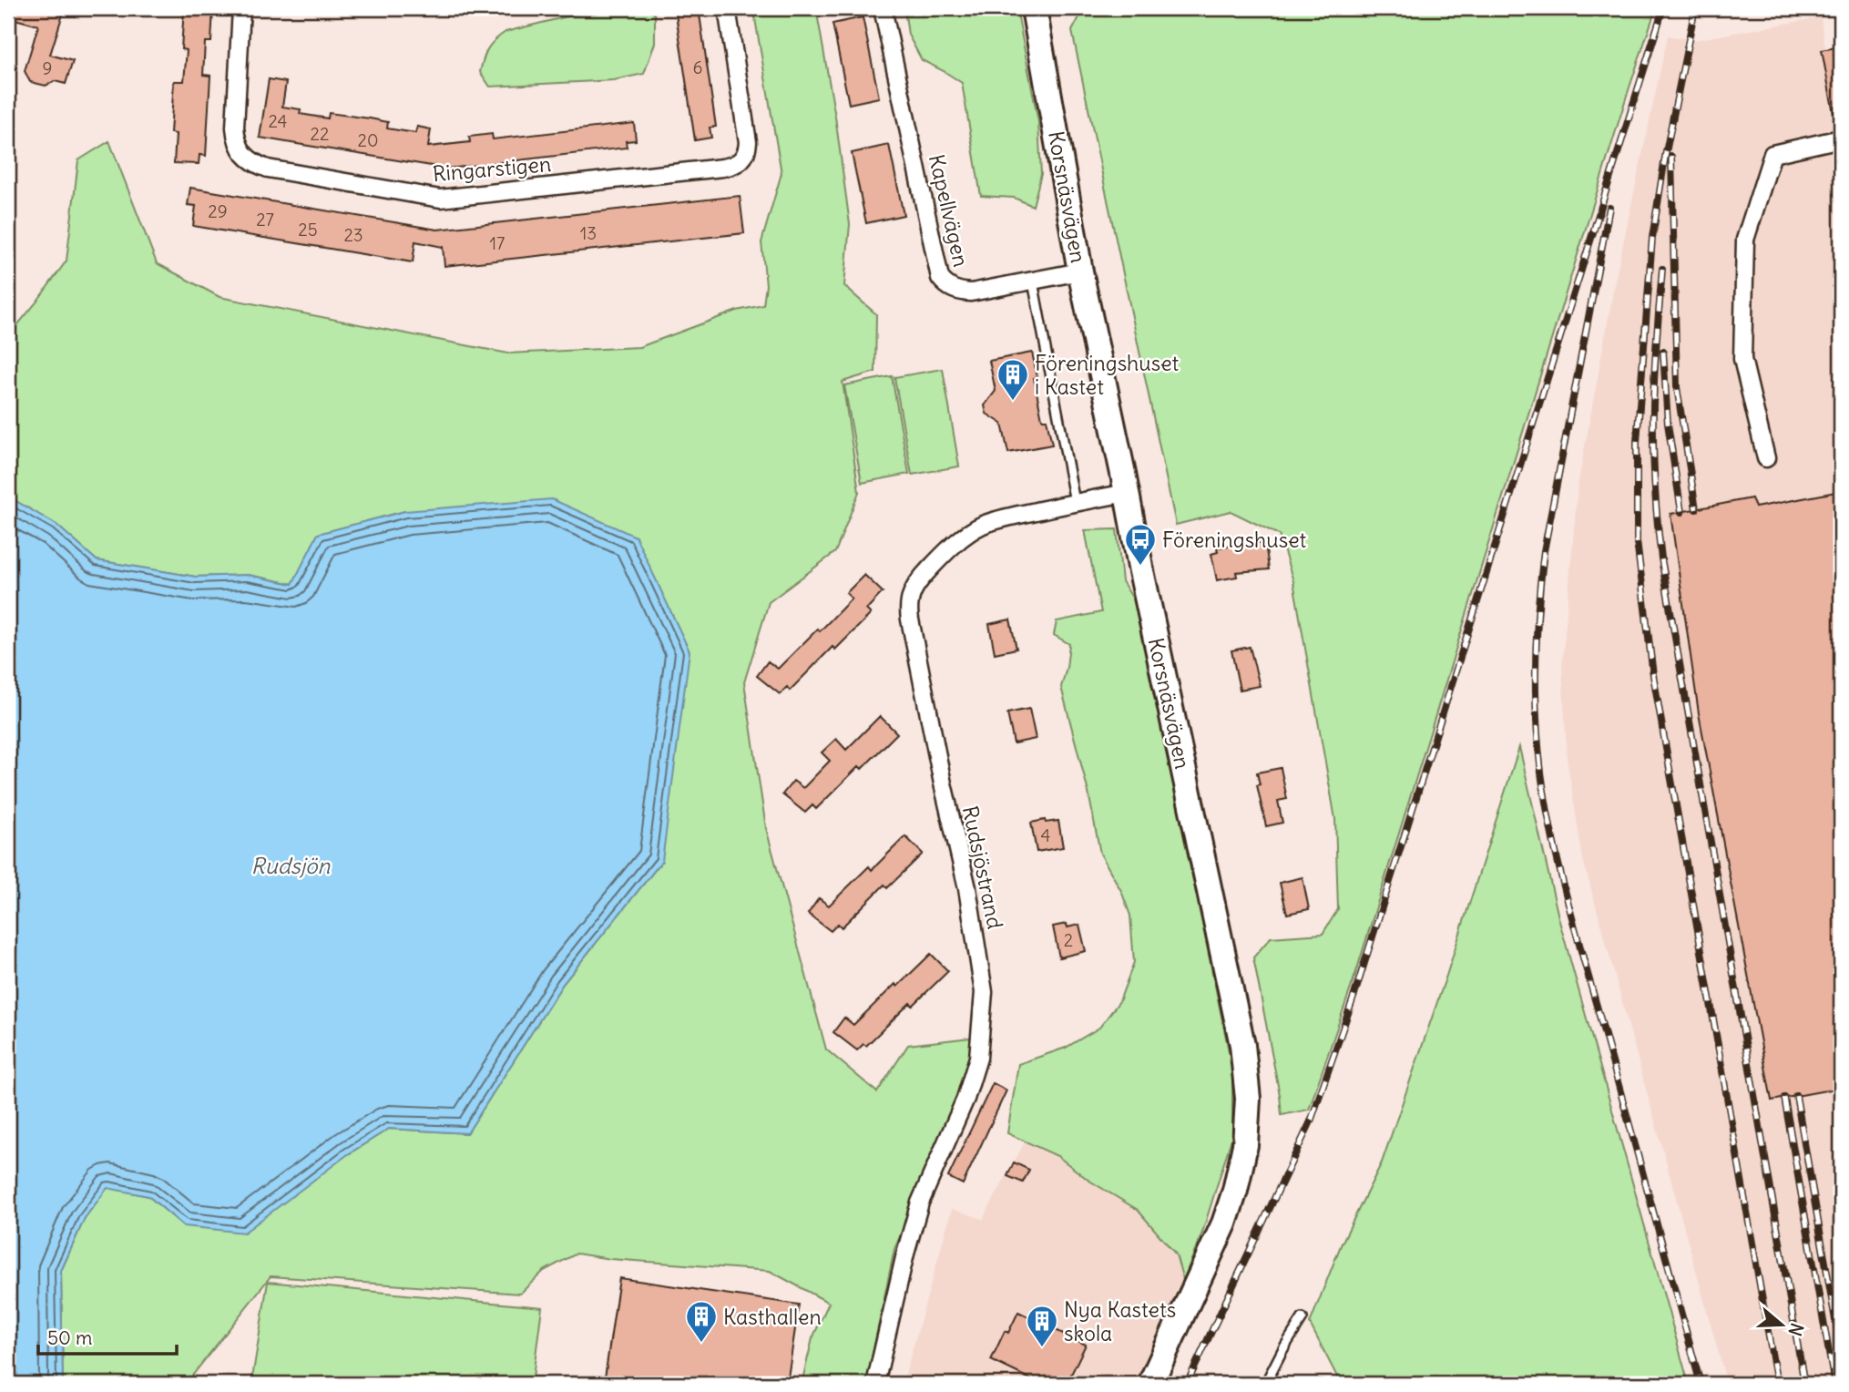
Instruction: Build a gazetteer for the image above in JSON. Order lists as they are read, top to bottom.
{
  "streets": {
    "street": [
      "Ringarstigen",
      "Korsnäsvägen",
      "Kapellvägen",
      "Rudsjöstrand"
    ]
  },
  "crossings": [
    ["Korsnäsvägen", "Kapellvägen"],
    ["Korsnäsvägen", "Rudsjöstrand"]
  ],
  "water": ["Rudsjön"],
  "places": {
    "building": ["Föreningshuset i Kastet", "Kasthallen", "Nya Kastets skola"],
    "bus stop": ["Föreningshuset"]
  },
  "house_numbers": [
    "6",
    "9",
    "24",
    "22",
    "20",
    "29",
    "27",
    "25",
    "13",
    "23",
    "17",
    "4",
    "2"
  ],
  "scale_bar": "50 m",
  "north": "right"
}
